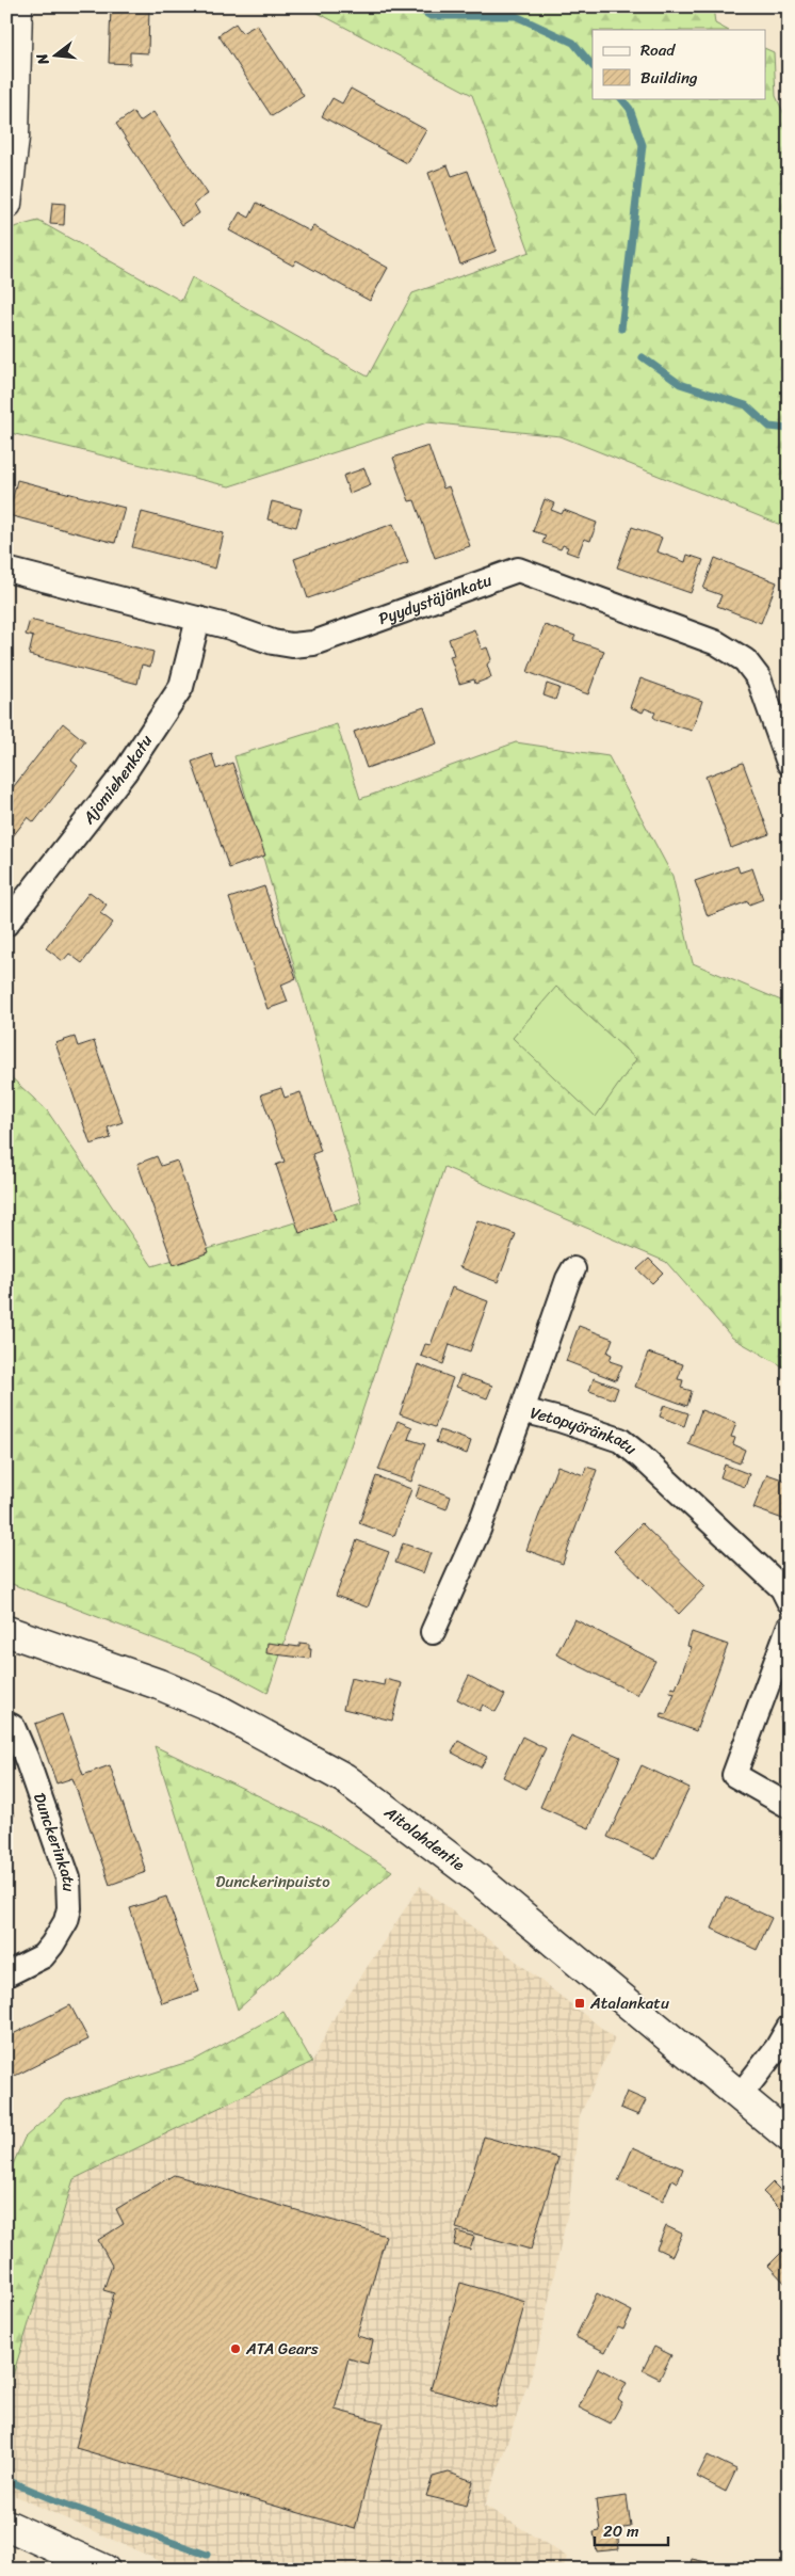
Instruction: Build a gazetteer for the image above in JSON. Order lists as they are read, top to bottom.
{
  "streets": {
    "main road": ["Aitolahdentie"],
    "street": [
      "Pyydystäjänkatu",
      "Ajomiehenkatu",
      "Vetopyöränkatu",
      "Dunckerinkatu"
    ]
  },
  "crossings": [
    ["Pyydystäjänkatu", "Ajomiehenkatu"]
  ],
  "parks": ["Dunckerinpuisto"],
  "places": {
    "transit": ["Atalankatu"],
    "other": ["ATA Gears"]
  },
  "legend": ["Road", "Building"],
  "scale_bar": "20 m",
  "north": "left"
}
